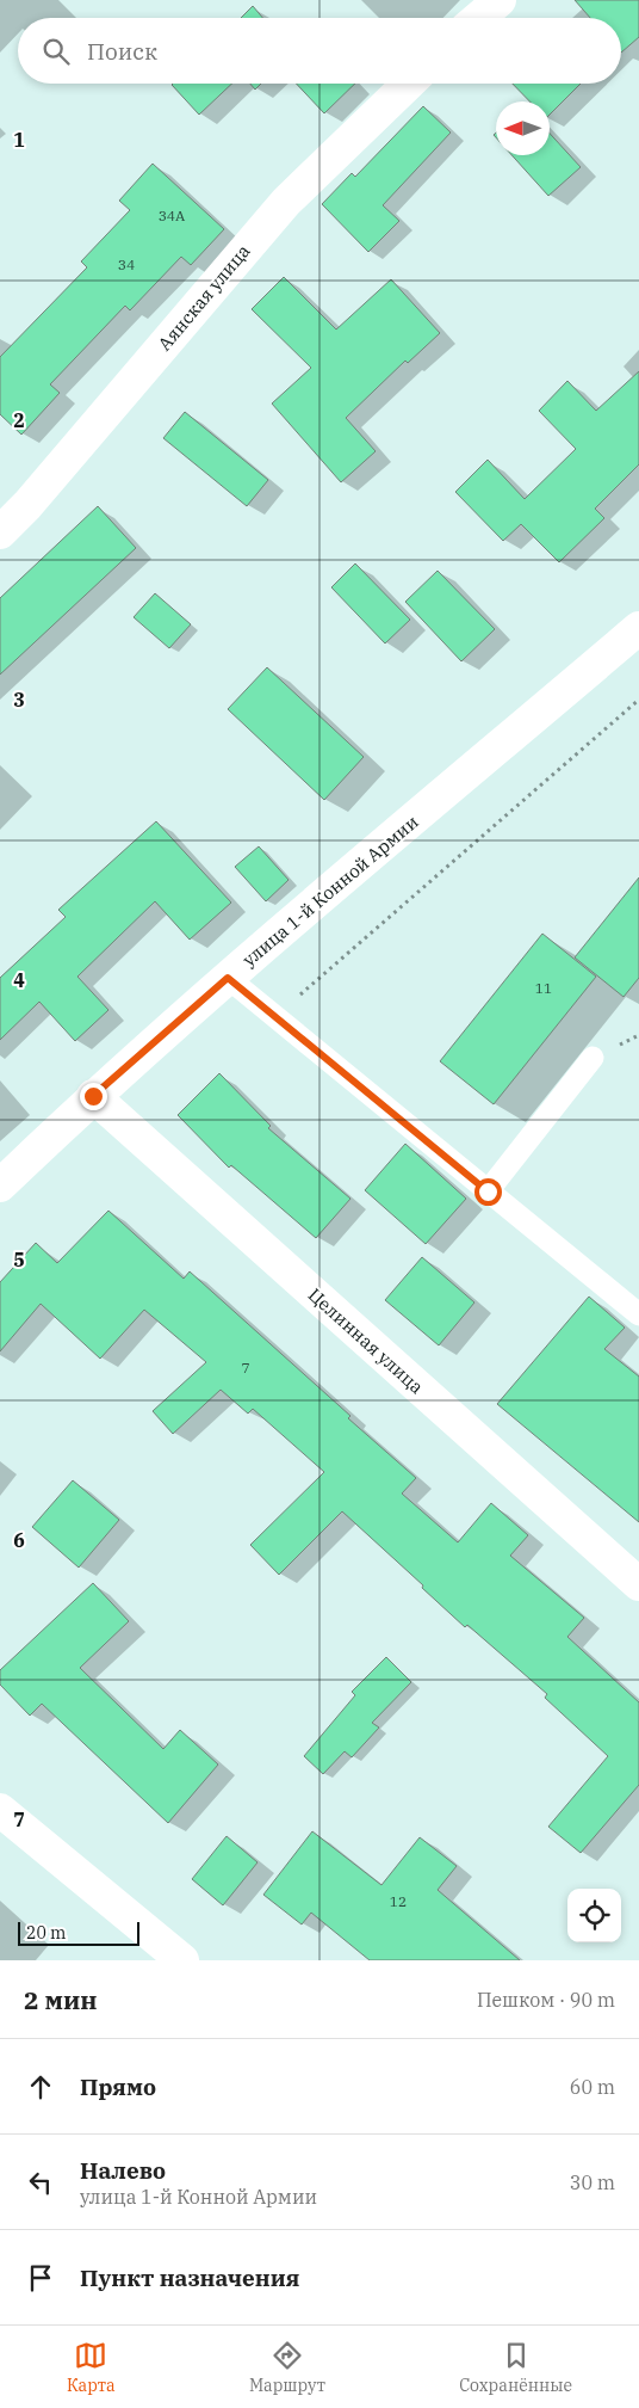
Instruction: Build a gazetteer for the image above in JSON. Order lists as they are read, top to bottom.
{
  "streets": {
    "street": ["Аянская улица", "улица 1-й Конной Армии", "Целинная улица"]
  },
  "crossings": [
    ["улица 1-й Конной Армии", "Целинная улица"]
  ],
  "house_numbers": [
    "34А",
    "34",
    "11",
    "7",
    "12"
  ],
  "scale_bar": "20 m",
  "north": "left",
  "page": {
    "search": "Поиск",
    "scale": "20 m",
    "heading": ["2 мин", "Пешком · 90 m"],
    "list": [
      ["Прямо", "60 m"],
      ["Налево", "улица 1-й Конной Армии", "30 m"],
      "Пункт назначения"
    ],
    "nav": ["Карта", "Маршрут", "Сохранённые"]
  },
  "grid": {
    "rows": [
      "1",
      "2",
      "3",
      "4",
      "5",
      "6",
      "7"
    ]
  }
}
